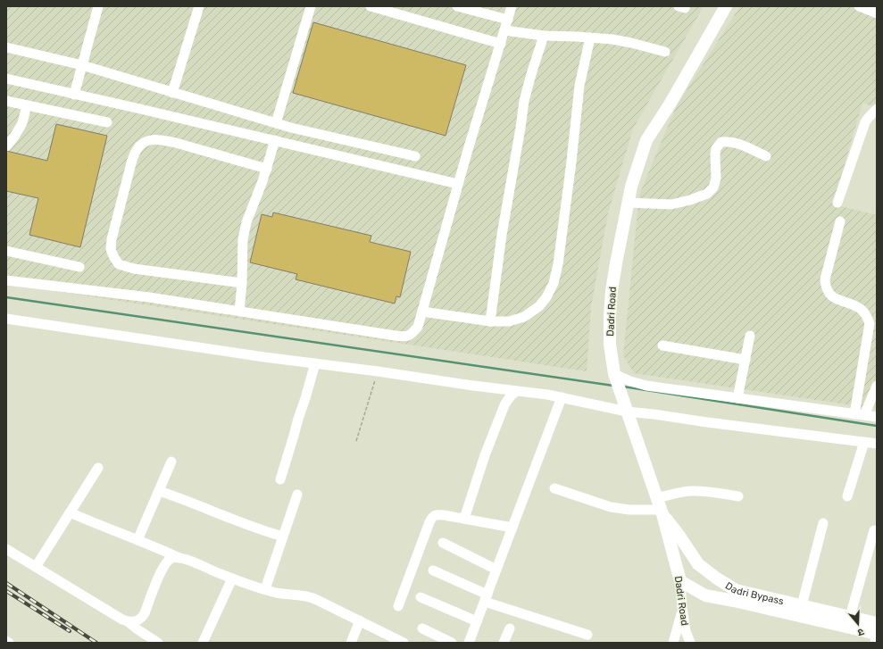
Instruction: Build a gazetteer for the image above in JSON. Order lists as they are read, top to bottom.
{
  "streets": {
    "main road": ["Dadri Road", "Dadri Bypass"]
  },
  "crossings": [
    ["Dadri Road", "Dadri Bypass"]
  ],
  "north": "bottom"
}
